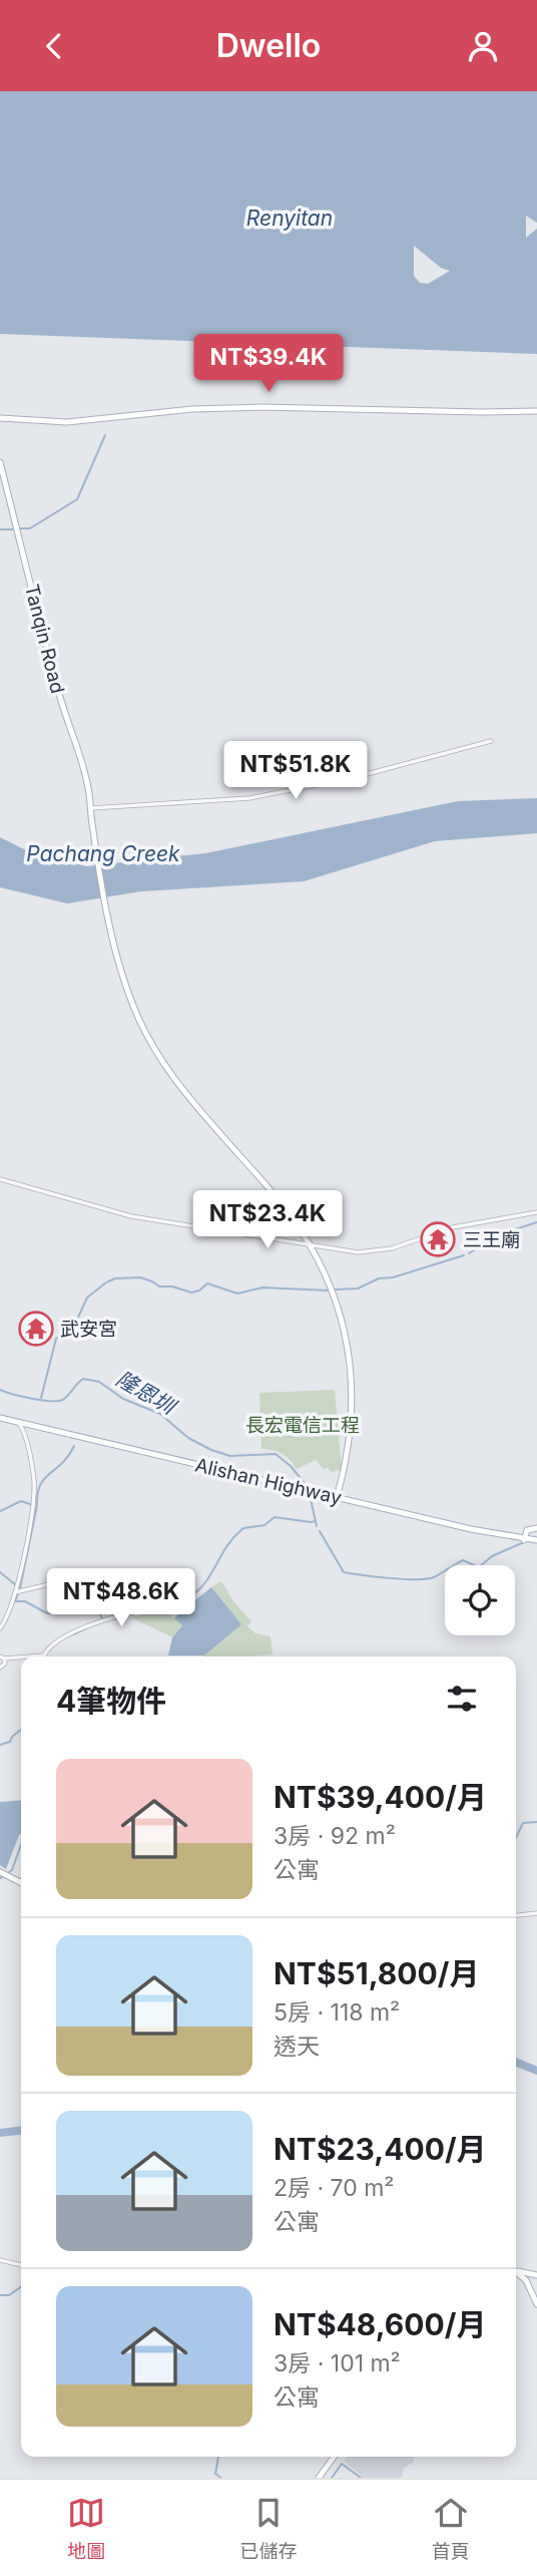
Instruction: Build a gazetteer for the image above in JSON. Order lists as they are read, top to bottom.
{
  "streets": {
    "street": ["Tanqin Road", "Alishan Highway"]
  },
  "crossings": [
    ["Tanqin Road", "Alishan Highway"]
  ],
  "water": ["Renyitan", "Pachang Creek", "隆恩圳"],
  "parks": ["長宏電信工程"],
  "places": {
    "temple": ["三王廟", "武安宮"]
  },
  "page": {
    "header": "Dwello",
    "price": [
      "NT$39.4K",
      "NT$51.8K",
      "NT$23.4K",
      "NT$48.6K"
    ],
    "heading": "4筆物件",
    "list": [
      {
        "name": "NT$39,400/月",
        "note": "3房 · 92 m² · 公寓"
      },
      {
        "name": "NT$51,800/月",
        "note": "5房 · 118 m² · 透天"
      },
      {
        "name": "NT$23,400/月",
        "note": "2房 · 70 m² · 公寓"
      },
      {
        "name": "NT$48,600/月",
        "note": "3房 · 101 m² · 公寓"
      }
    ],
    "tabs": ["地圖", "已儲存", "首頁"]
  }
}
